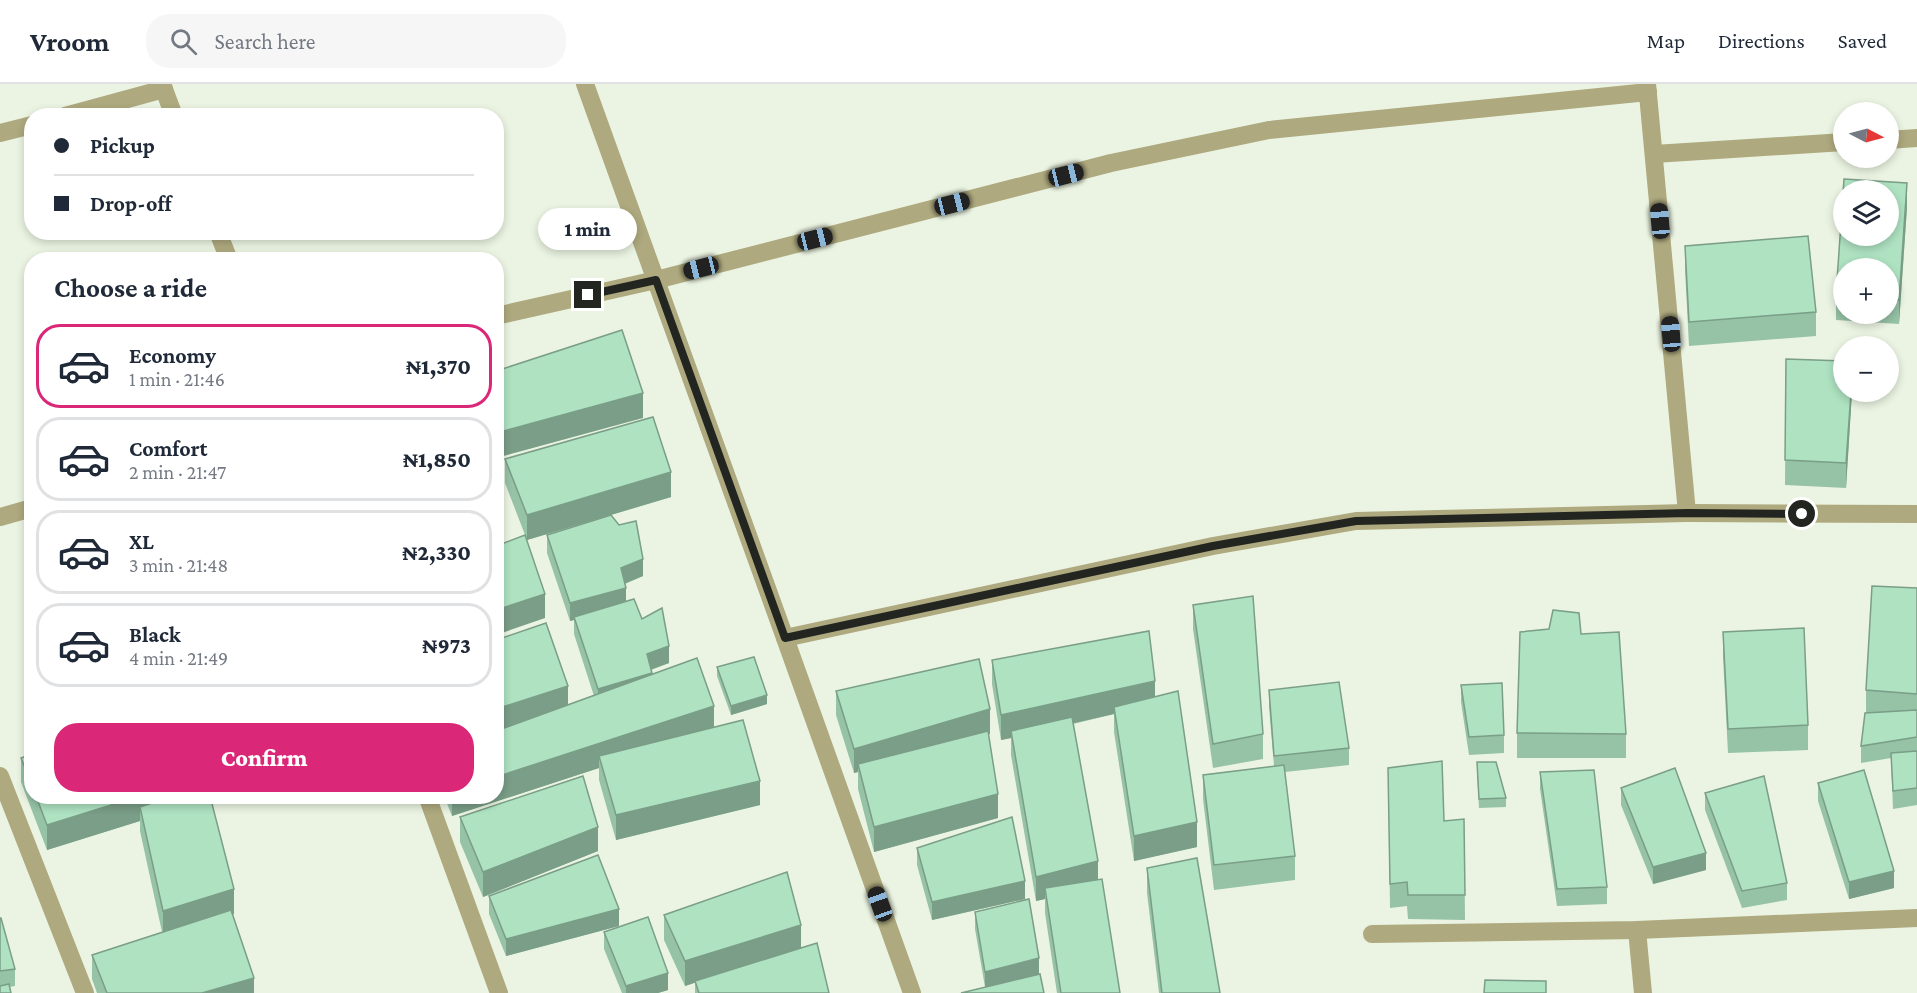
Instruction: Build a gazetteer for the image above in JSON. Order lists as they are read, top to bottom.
{
  "north": "right",
  "page": {
    "header": "Vroom",
    "search": "Search here",
    "nav": ["Map", "Directions", "Saved"],
    "map_buttons": ["+", "−"],
    "banner": ["Pickup", "Drop-off"],
    "bubble": "1 min",
    "heading": "Choose a ride",
    "list": [
      {
        "name": "Economy",
        "note": "1 min · 21:46",
        "value": "₦1,370"
      },
      {
        "name": "Comfort",
        "note": "2 min · 21:47",
        "value": "₦1,850"
      },
      {
        "name": "XL",
        "note": "3 min · 21:48",
        "value": "₦2,330"
      },
      {
        "name": "Black",
        "note": "4 min · 21:49",
        "value": "₦973"
      }
    ],
    "buttons": "Confirm"
  }
}
